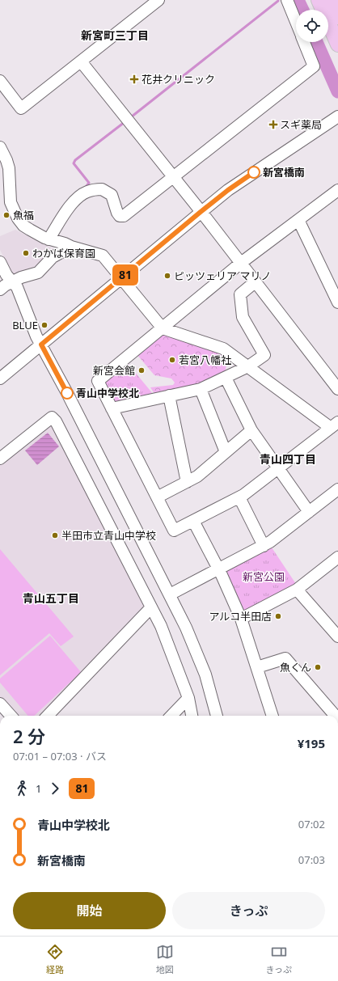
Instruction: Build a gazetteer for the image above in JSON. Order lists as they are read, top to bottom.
{
  "districts": ["新宮町三丁目", "青山四丁目", "青山五丁目"],
  "parks": ["新宮公園"],
  "places": {
    "health": ["花井クリニック", "スギ薬局"],
    "other": [
      "新宮橋南",
      "魚福",
      "わかば保育園",
      "ピッツェリア マリノ",
      "BLUE",
      "若宮八幡社",
      "新宮会館",
      "青山中学校北",
      "半田市立青山中学校",
      "アルコ半田店",
      "魚くん"
    ]
  },
  "lines": ["bus line 81"],
  "page": {
    "on_map": "81",
    "heading": ["2 分", "07:01 – 07:03 · バス", "¥195"],
    "legs": ["1", "81"],
    "list": [
      {
        "name": "青山中学校北",
        "value": "07:02"
      },
      {
        "name": "新宮橋南",
        "value": "07:03"
      }
    ],
    "buttons": ["開始", "きっぷ"],
    "tabs": ["経路", "地図", "きっぷ"]
  }
}
